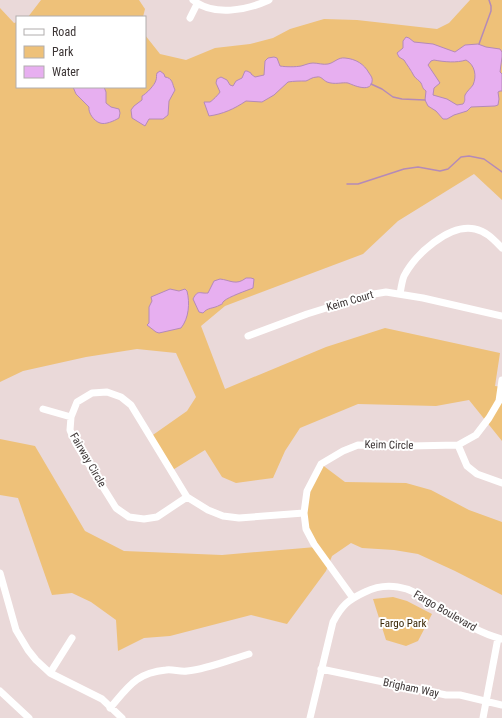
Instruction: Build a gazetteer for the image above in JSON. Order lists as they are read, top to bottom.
{
  "streets": {
    "street": [
      "Keim Court",
      "Keim Circle",
      "Fairway Circle",
      "Fargo Boulevard",
      "Brigham Way"
    ]
  },
  "crossings": [
    ["Keim Circle", "Fairway Circle"],
    ["Keim Circle", "Fargo Boulevard"],
    ["Fargo Boulevard", "Brigham Way"]
  ],
  "parks": ["Fargo Park"],
  "legend": ["Road", "Park", "Water"]
}
